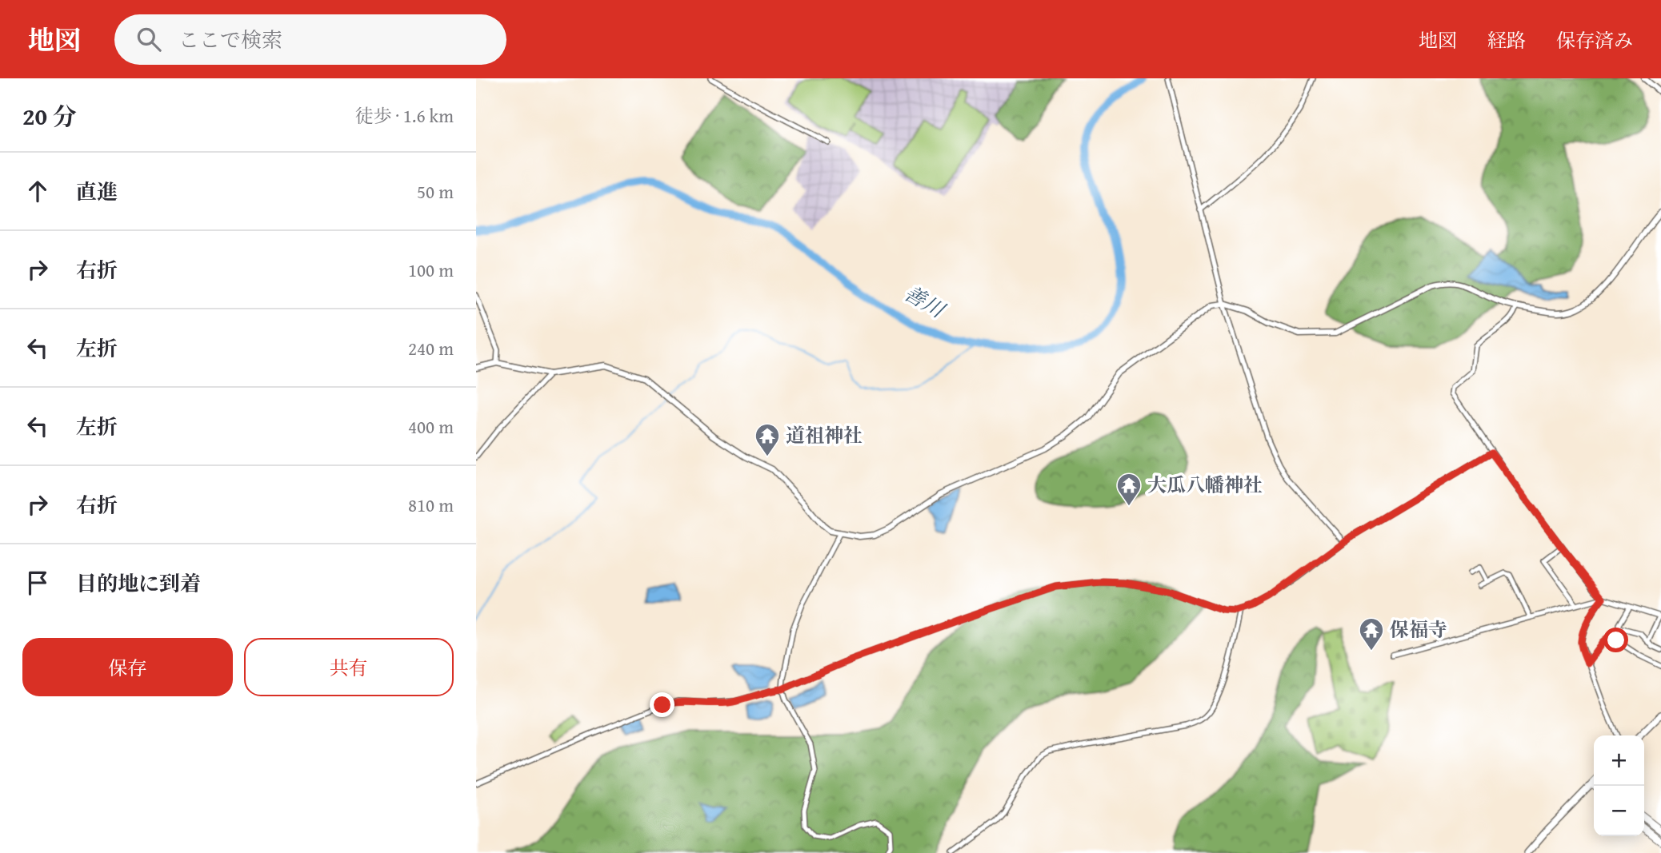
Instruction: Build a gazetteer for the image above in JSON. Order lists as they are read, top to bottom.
{
  "water": ["善川"],
  "places": {
    "temple": ["道祖神社", "大瓜八幡神社", "保福寺"]
  },
  "page": {
    "header": "地図",
    "search": "ここで検索",
    "nav": ["地図", "経路", "保存済み"],
    "heading": ["20 分", "徒歩 · 1.6 km"],
    "list": [
      ["直進", "50 m"],
      ["右折", "100 m"],
      ["左折", "240 m"],
      ["左折", "400 m"],
      ["右折", "810 m"],
      "目的地に到着"
    ],
    "buttons": ["保存", "共有"],
    "map_buttons": ["+", "−"]
  }
}
